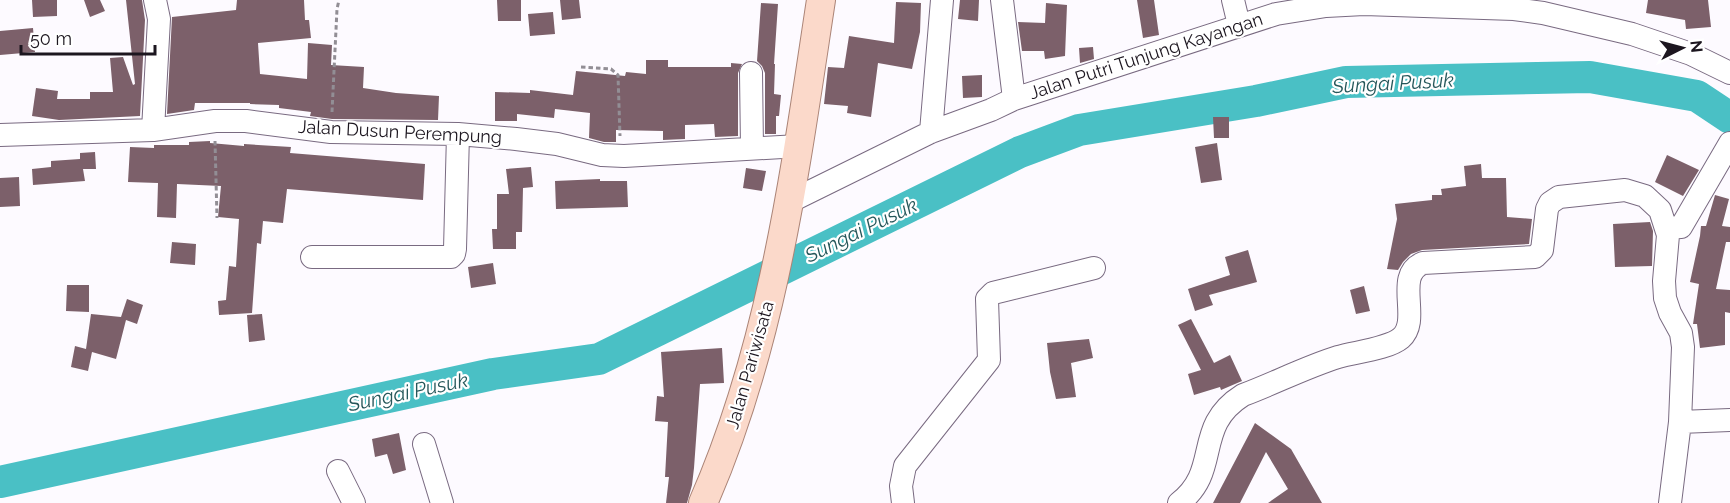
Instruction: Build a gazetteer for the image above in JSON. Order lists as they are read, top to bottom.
{
  "streets": {
    "main road": ["Jalan Pariwisata"],
    "street": ["Jalan Putri Tunjung Kayangan", "Jalan Dusun Perempung"]
  },
  "crossings": [
    ["Jalan Putri Tunjung Kayangan", "Jalan Pariwisata"],
    ["Jalan Dusun Perempung", "Jalan Pariwisata"]
  ],
  "water": ["Sungai Pusuk"],
  "scale_bar": "50 m",
  "north": "right"
}
